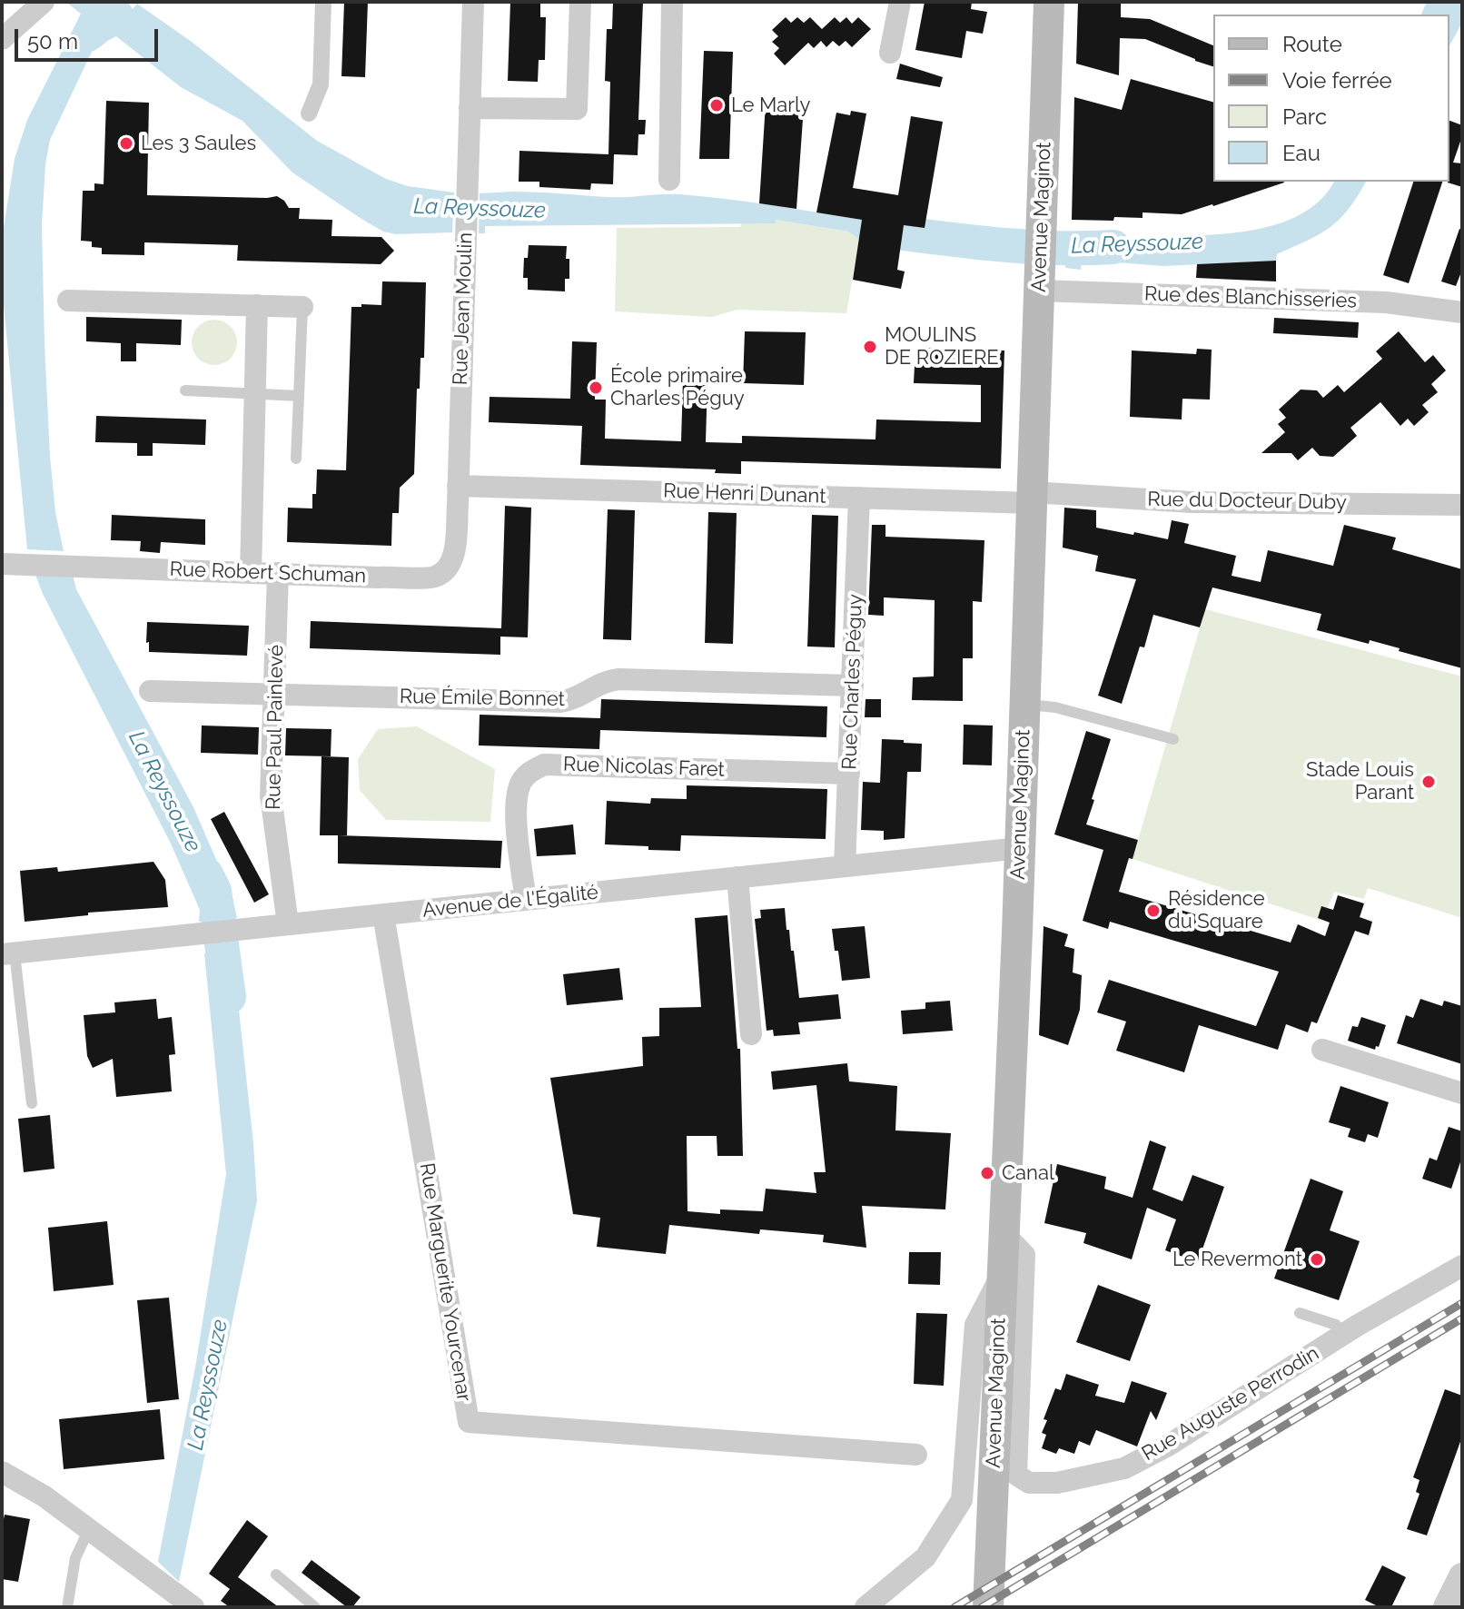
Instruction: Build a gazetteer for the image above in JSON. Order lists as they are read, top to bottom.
{
  "streets": {
    "main road": ["Avenue Maginot"],
    "street": [
      "Rue des Blanchisseries",
      "Rue Jean Moulin",
      "Rue Henri Dunant",
      "Rue du Docteur Duby",
      "Rue Robert Schuman",
      "Rue Charles Péguy",
      "Rue Émile Bonnet",
      "Rue Paul Painlevé",
      "Rue Nicolas Faret",
      "Avenue de l'Égalité",
      "Rue Marguerite Yourcenar",
      "Rue Auguste Perrodin"
    ]
  },
  "crossings": [
    ["Avenue Maginot", "Rue des Blanchisseries"],
    ["Avenue Maginot", "Rue Henri Dunant"],
    ["Avenue Maginot", "Rue du Docteur Duby"],
    ["Avenue Maginot", "Avenue de l'Égalité"],
    ["Avenue Maginot", "Rue Auguste Perrodin"],
    ["Rue Jean Moulin", "Rue Henri Dunant"],
    ["Rue Jean Moulin", "Rue Robert Schuman"],
    ["Rue Henri Dunant", "Rue du Docteur Duby"],
    ["Rue Henri Dunant", "Rue Robert Schuman"],
    ["Rue Henri Dunant", "Rue Charles Péguy"],
    ["Rue Robert Schuman", "Rue Paul Painlevé"],
    ["Rue Charles Péguy", "Rue Émile Bonnet"],
    ["Rue Charles Péguy", "Rue Nicolas Faret"],
    ["Rue Charles Péguy", "Avenue de l'Égalité"],
    ["Rue Émile Bonnet", "Rue Paul Painlevé"],
    ["Rue Paul Painlevé", "Avenue de l'Égalité"],
    ["Rue Nicolas Faret", "Avenue de l'Égalité"],
    ["Avenue de l'Égalité", "Rue Marguerite Yourcenar"]
  ],
  "water": ["La Reyssouze"],
  "places": [
    "Le Marly",
    "Les 3 Saules",
    "MOULINS DE ROZIERE",
    "École primaire Charles Péguy",
    "Stade Louis Parant",
    "Résidence du Square",
    "Canal",
    "Le Revermont"
  ],
  "legend": [
    "Route",
    "Voie ferrée",
    "Parc",
    "Eau"
  ],
  "scale_bar": "50 m"
}
